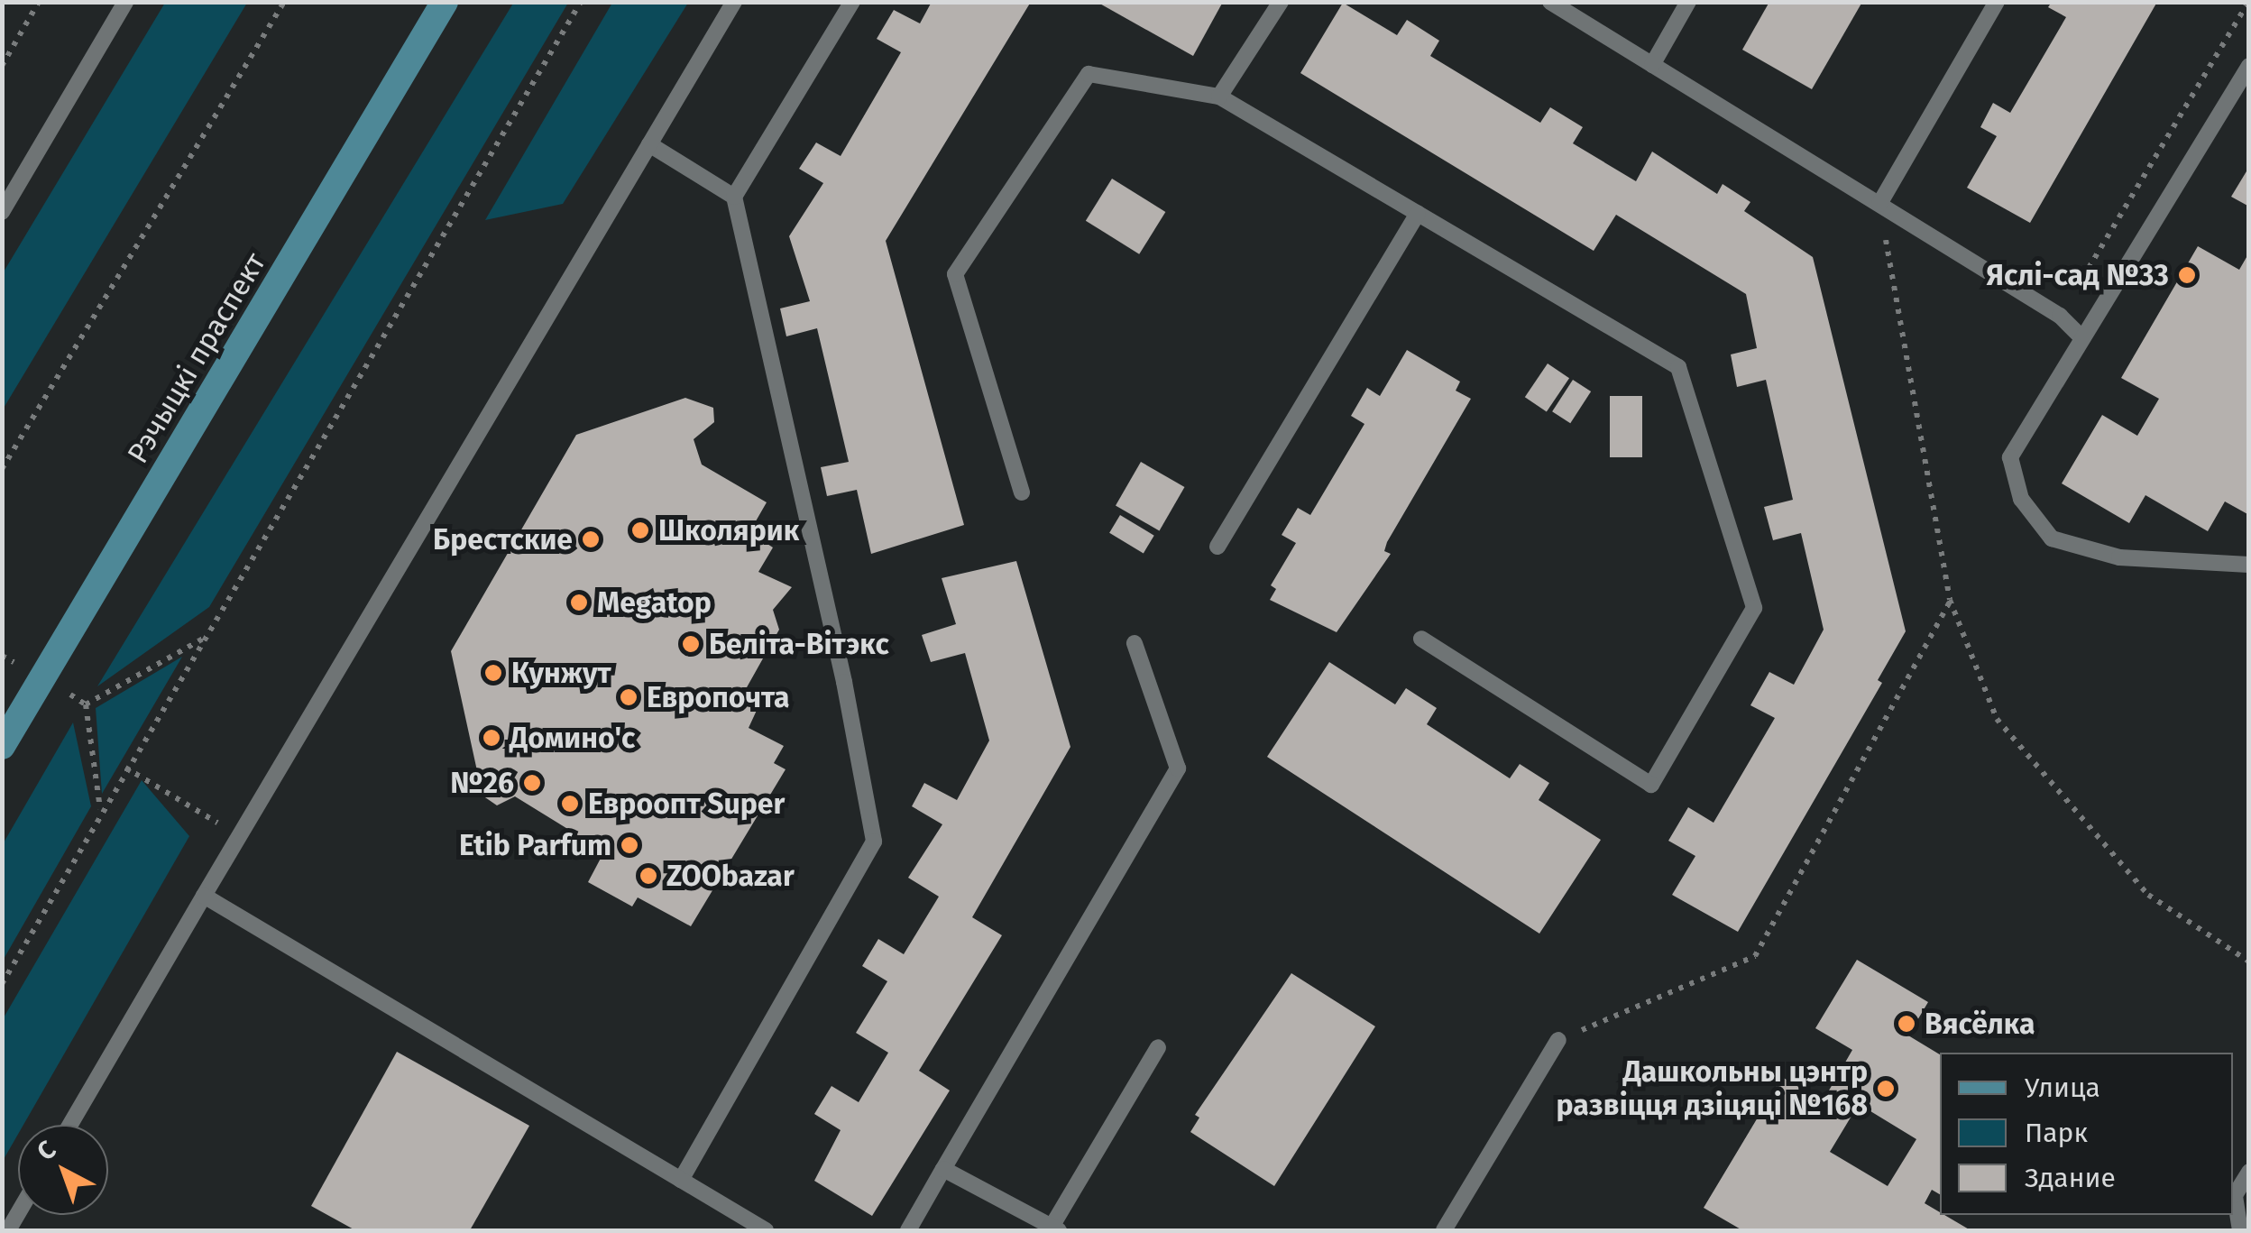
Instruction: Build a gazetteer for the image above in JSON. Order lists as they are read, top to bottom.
{
  "streets": {
    "main road": ["Рэчыцкі праспект"]
  },
  "places": [
    "Яслі-сад №33",
    "Школярик",
    "Брестские",
    "Megatop",
    "Беліта-Вітэкс",
    "Кунжут",
    "Европочта",
    "Домино'c",
    "№26",
    "Евроопт Super",
    "Etib Parfum",
    "ZOObazar",
    "Вясёлка",
    "Дашкольны цэнтр развіцця дзіцяці №168"
  ],
  "legend": ["Улица", "Парк", "Здание"],
  "north": "top left"
}
